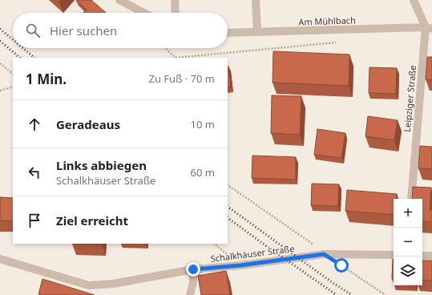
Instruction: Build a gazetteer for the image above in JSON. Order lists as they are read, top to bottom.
{
  "streets": {
    "street": ["Am Mühlbach", "Leipziger Straße", "Schalkhäuser Straße"]
  },
  "crossings": [
    ["Am Mühlbach", "Leipziger Straße"]
  ],
  "page": {
    "search": "Hier suchen",
    "heading": ["1 Min.", "Zu Fuß · 70 m"],
    "list": [
      ["Geradeaus", "10 m"],
      ["Links abbiegen", "Schalkhäuser Straße", "60 m"],
      "Ziel erreicht"
    ],
    "map_buttons": ["+", "−"]
  }
}
